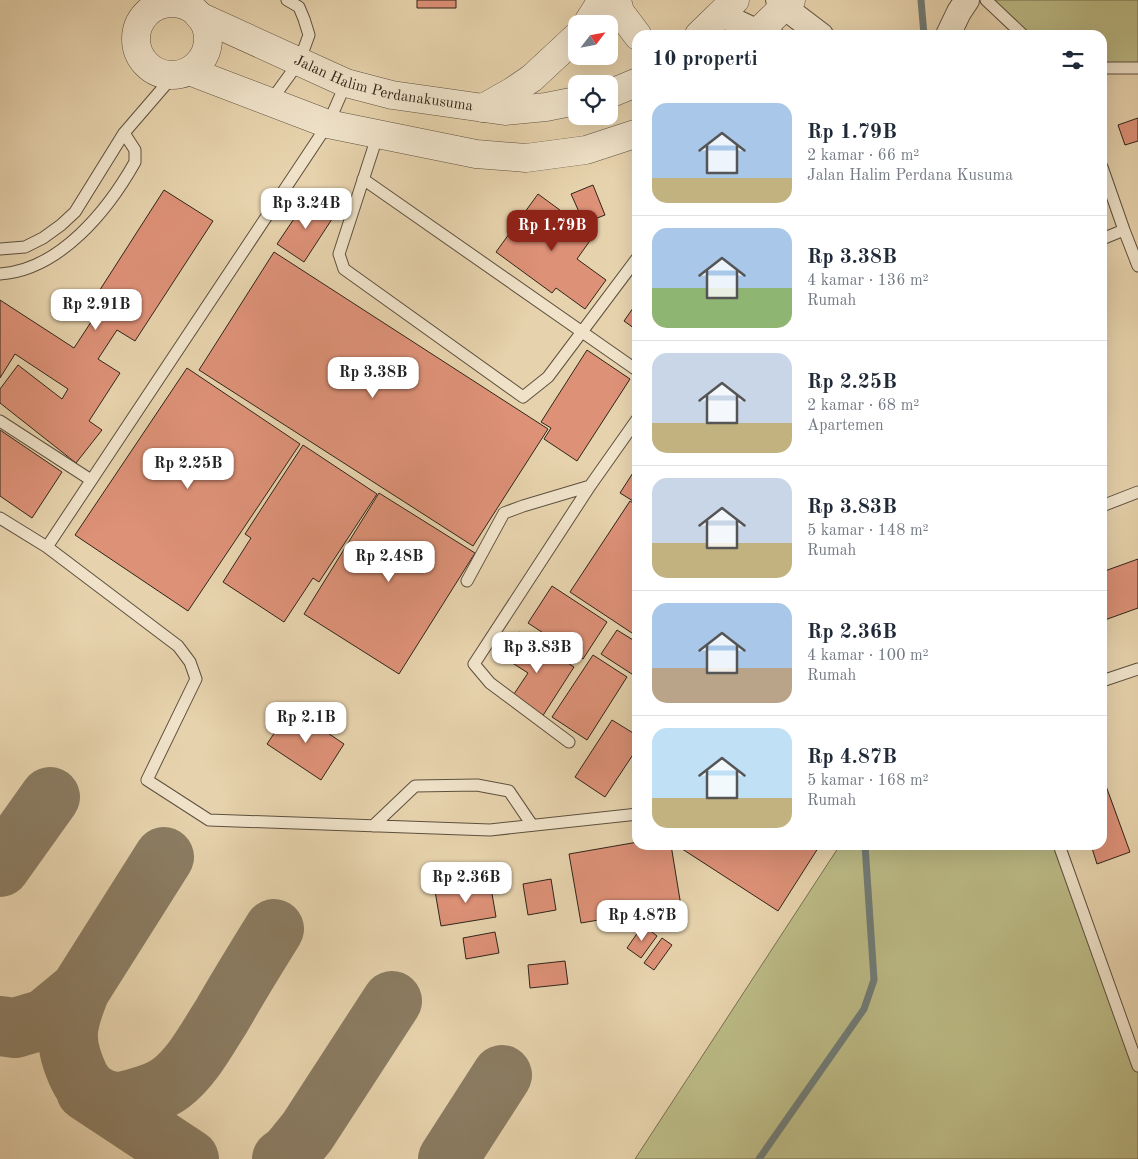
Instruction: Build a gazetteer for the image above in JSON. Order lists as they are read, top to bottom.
{
  "streets": {
    "street": ["Jalan Halim Perdanakusuma"]
  },
  "north": "top right",
  "page": {
    "heading": "10 properti",
    "list": [
      {
        "name": "Rp 1.79B",
        "note": "2 kamar · 66 m² · Jalan Halim Perdana Kusuma"
      },
      {
        "name": "Rp 3.38B",
        "note": "4 kamar · 136 m² · Rumah"
      },
      {
        "name": "Rp 2.25B",
        "note": "2 kamar · 68 m² · Apartemen"
      },
      {
        "name": "Rp 3.83B",
        "note": "5 kamar · 148 m² · Rumah"
      },
      {
        "name": "Rp 2.36B",
        "note": "4 kamar · 100 m² · Rumah"
      },
      {
        "name": "Rp 4.87B",
        "note": "5 kamar · 168 m² · Rumah"
      }
    ],
    "price": [
      "Rp 3.24B",
      "Rp 1.79B",
      "Rp 2.91B",
      "Rp 3.38B",
      "Rp 2.25B",
      "Rp 2.48B",
      "Rp 3.83B",
      "Rp 2.1B",
      "Rp 2.36B",
      "Rp 4.87B"
    ]
  }
}
